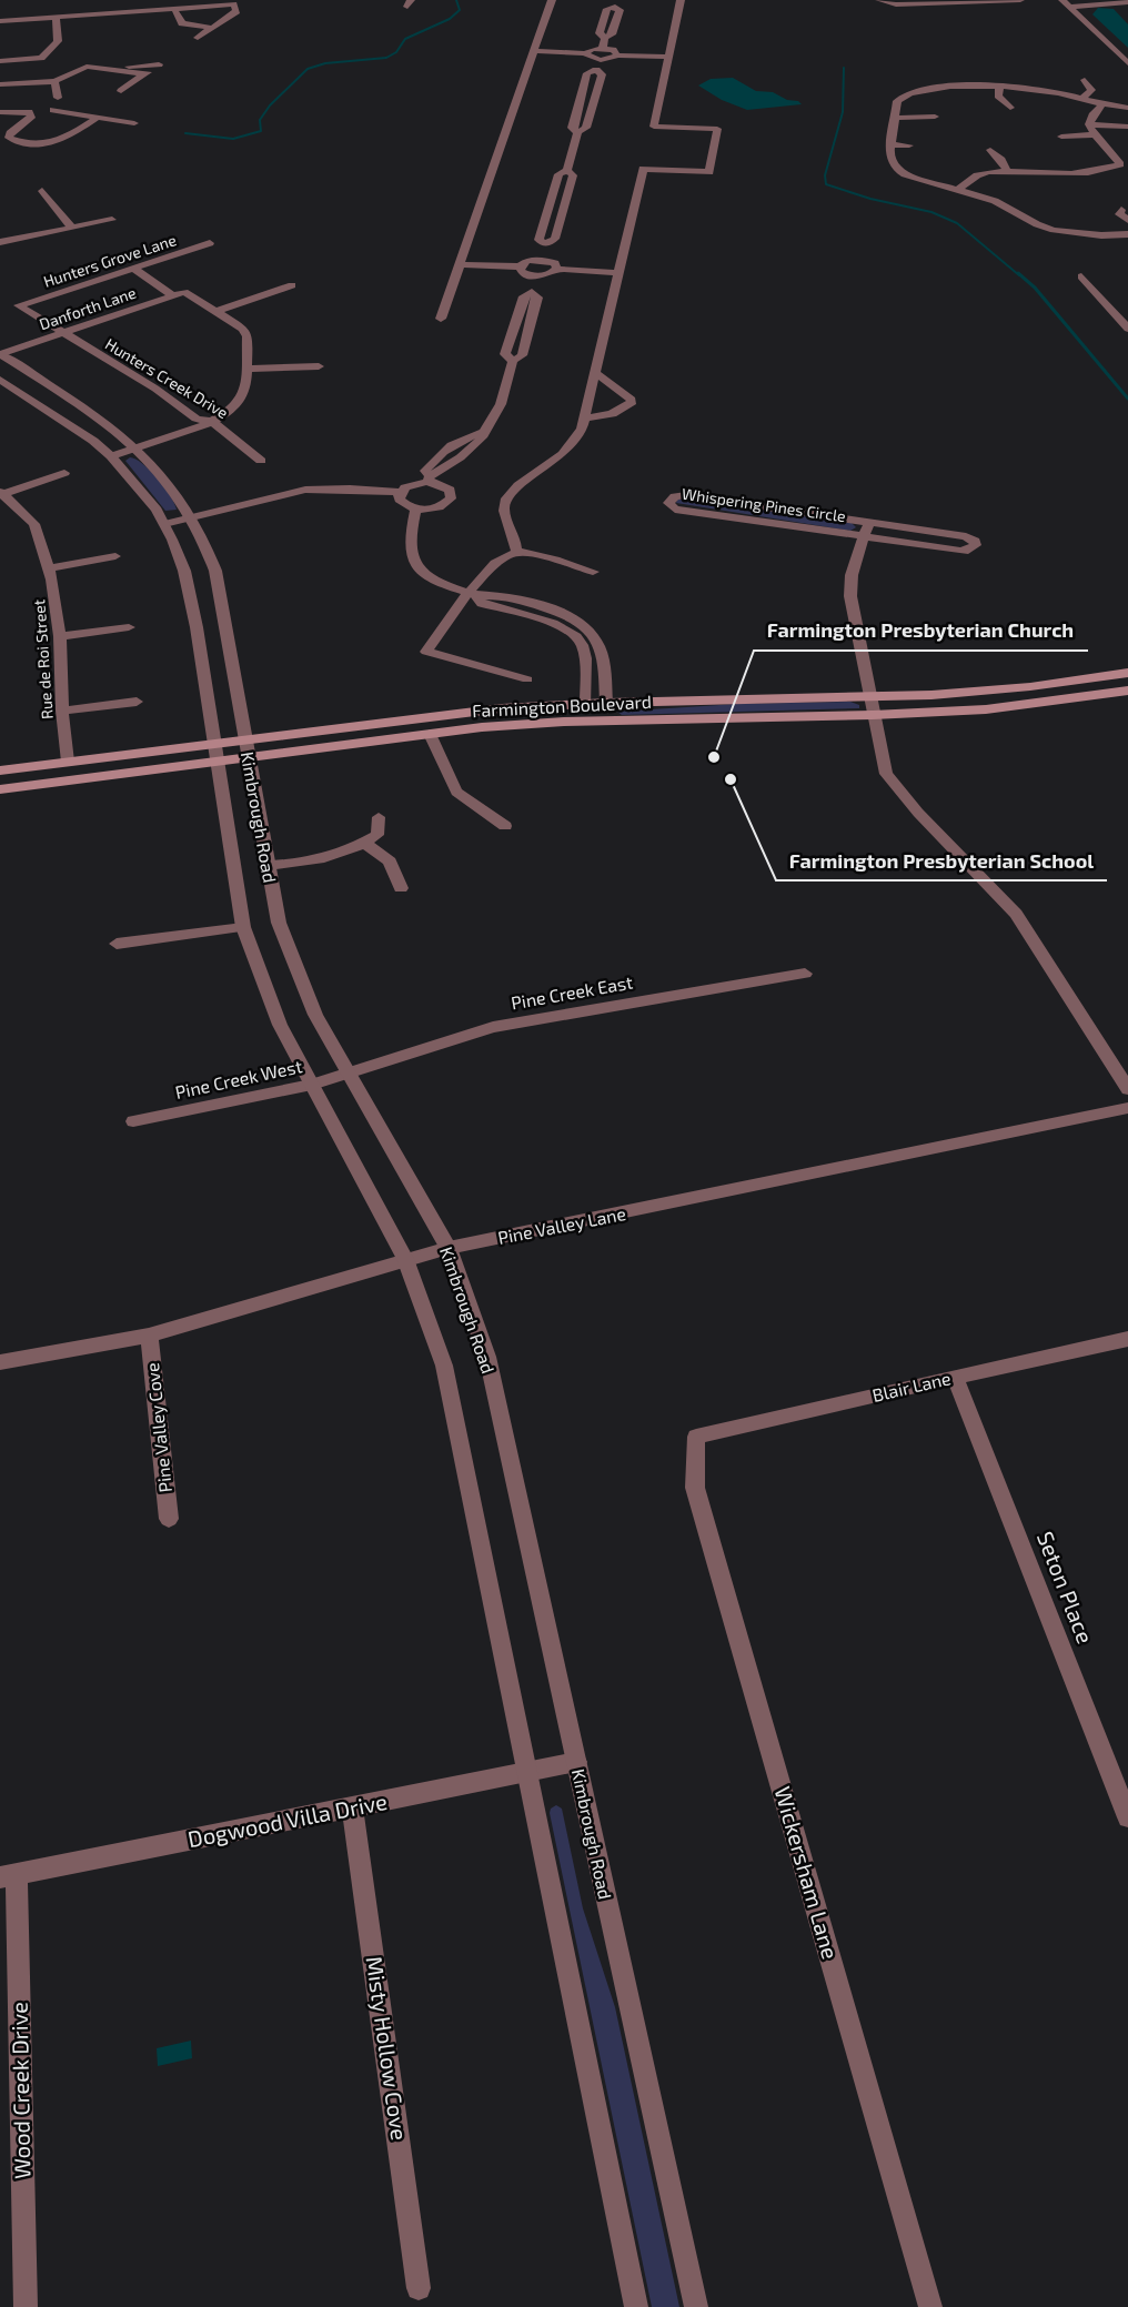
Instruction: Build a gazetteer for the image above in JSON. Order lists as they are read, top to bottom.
{
  "streets": {
    "main road": ["Farmington Boulevard"],
    "street": [
      "Hunters Grove Lane",
      "Danforth Lane",
      "Hunters Creek Drive",
      "Whispering Pines Circle",
      "Rue de Roi Street",
      "Kimbrough Road",
      "Pine Creek East",
      "Pine Creek West",
      "Pine Valley Lane",
      "Blair Lane",
      "Pine Valley Cove",
      "Seton Place",
      "Dogwood Villa Drive",
      "Wickersham Lane",
      "Misty Hollow Cove",
      "Wood Creek Drive"
    ]
  },
  "crossings": [
    ["Hunters Grove Lane", "Hunters Creek Drive"],
    ["Danforth Lane", "Hunters Creek Drive"],
    ["Danforth Lane", "Kimbrough Road"],
    ["Rue de Roi Street", "Farmington Boulevard"],
    ["Farmington Boulevard", "Kimbrough Road"],
    ["Kimbrough Road", "Pine Creek East"],
    ["Kimbrough Road", "Pine Creek West"],
    ["Kimbrough Road", "Pine Valley Lane"],
    ["Kimbrough Road", "Dogwood Villa Drive"],
    ["Pine Creek East", "Pine Creek West"],
    ["Pine Valley Lane", "Pine Valley Cove"],
    ["Blair Lane", "Seton Place"],
    ["Blair Lane", "Wickersham Lane"],
    ["Dogwood Villa Drive", "Misty Hollow Cove"],
    ["Dogwood Villa Drive", "Wood Creek Drive"]
  ],
  "places": ["Farmington Presbyterian Church", "Farmington Presbyterian School"]
}
